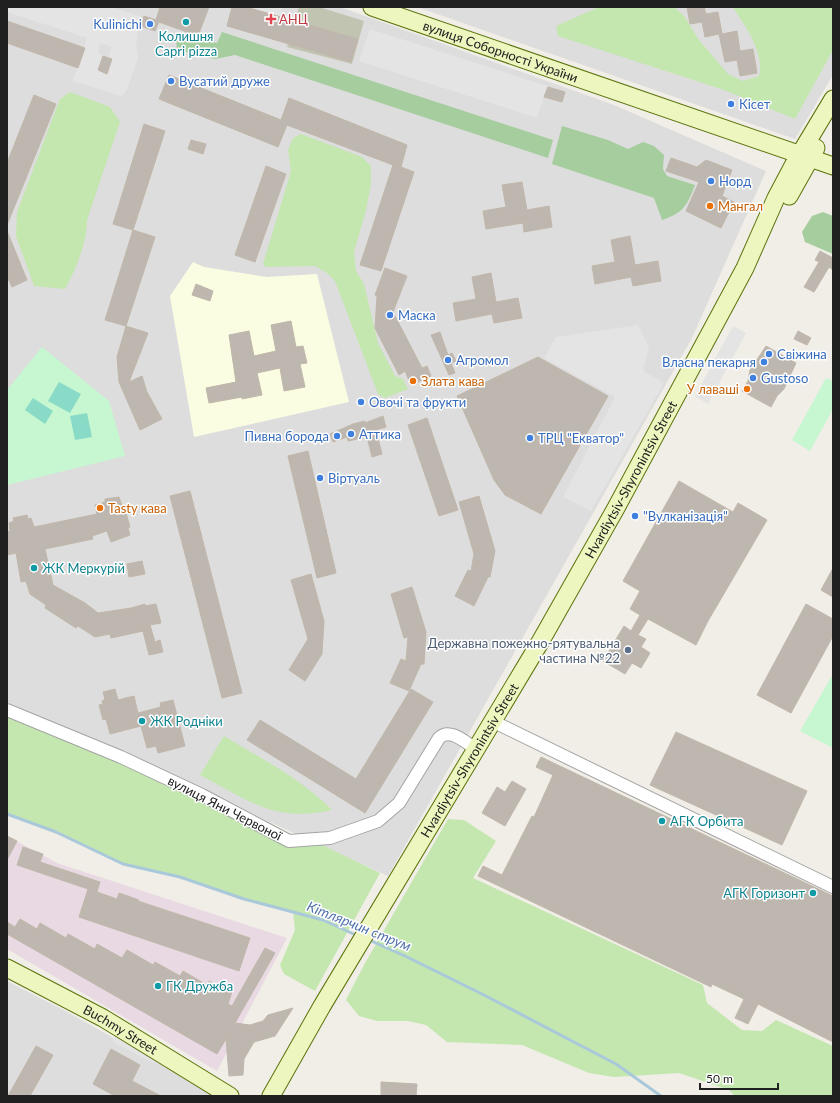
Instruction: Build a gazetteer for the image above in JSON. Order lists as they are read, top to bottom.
{
  "streets": {
    "main road": ["вулиця Соборності України", "Hvardiytsiv-Shyronintsiv Street", "Buchmy Street"],
    "street": ["вулиця Яни Червоної"]
  },
  "crossings": [
    ["вулиця Соборності України", "Hvardiytsiv-Shyronintsiv Street"],
    ["Hvardiytsiv-Shyronintsiv Street", "вулиця Яни Червоної"]
  ],
  "water": ["Кітлярчин струм"],
  "places": {
    "health": ["АНЦ"],
    "other": [
      "Колишня Capri pizza",
      "Kulinichi",
      "Вусатий друже",
      "Кісет",
      "Норд",
      "Мангал",
      "Маска",
      "Свіжина",
      "Агромол",
      "Власна пекарня",
      "Gustoso",
      "Злата кава",
      "У лаваші",
      "Овочі та фрукти",
      "Аттика",
      "Пивна борода",
      "ТРЦ \"Екватор\"",
      "Віртуаль",
      "Tasty кава",
      "\"Вулканізація\"",
      "ЖК Меркурій",
      "Державна пожежно-рятувальна частина №22",
      "ЖК Родніки",
      "АГК Орбита",
      "АГК Горизонт",
      "ГК Дружба"
    ]
  },
  "scale_bar": "50 m"
}
